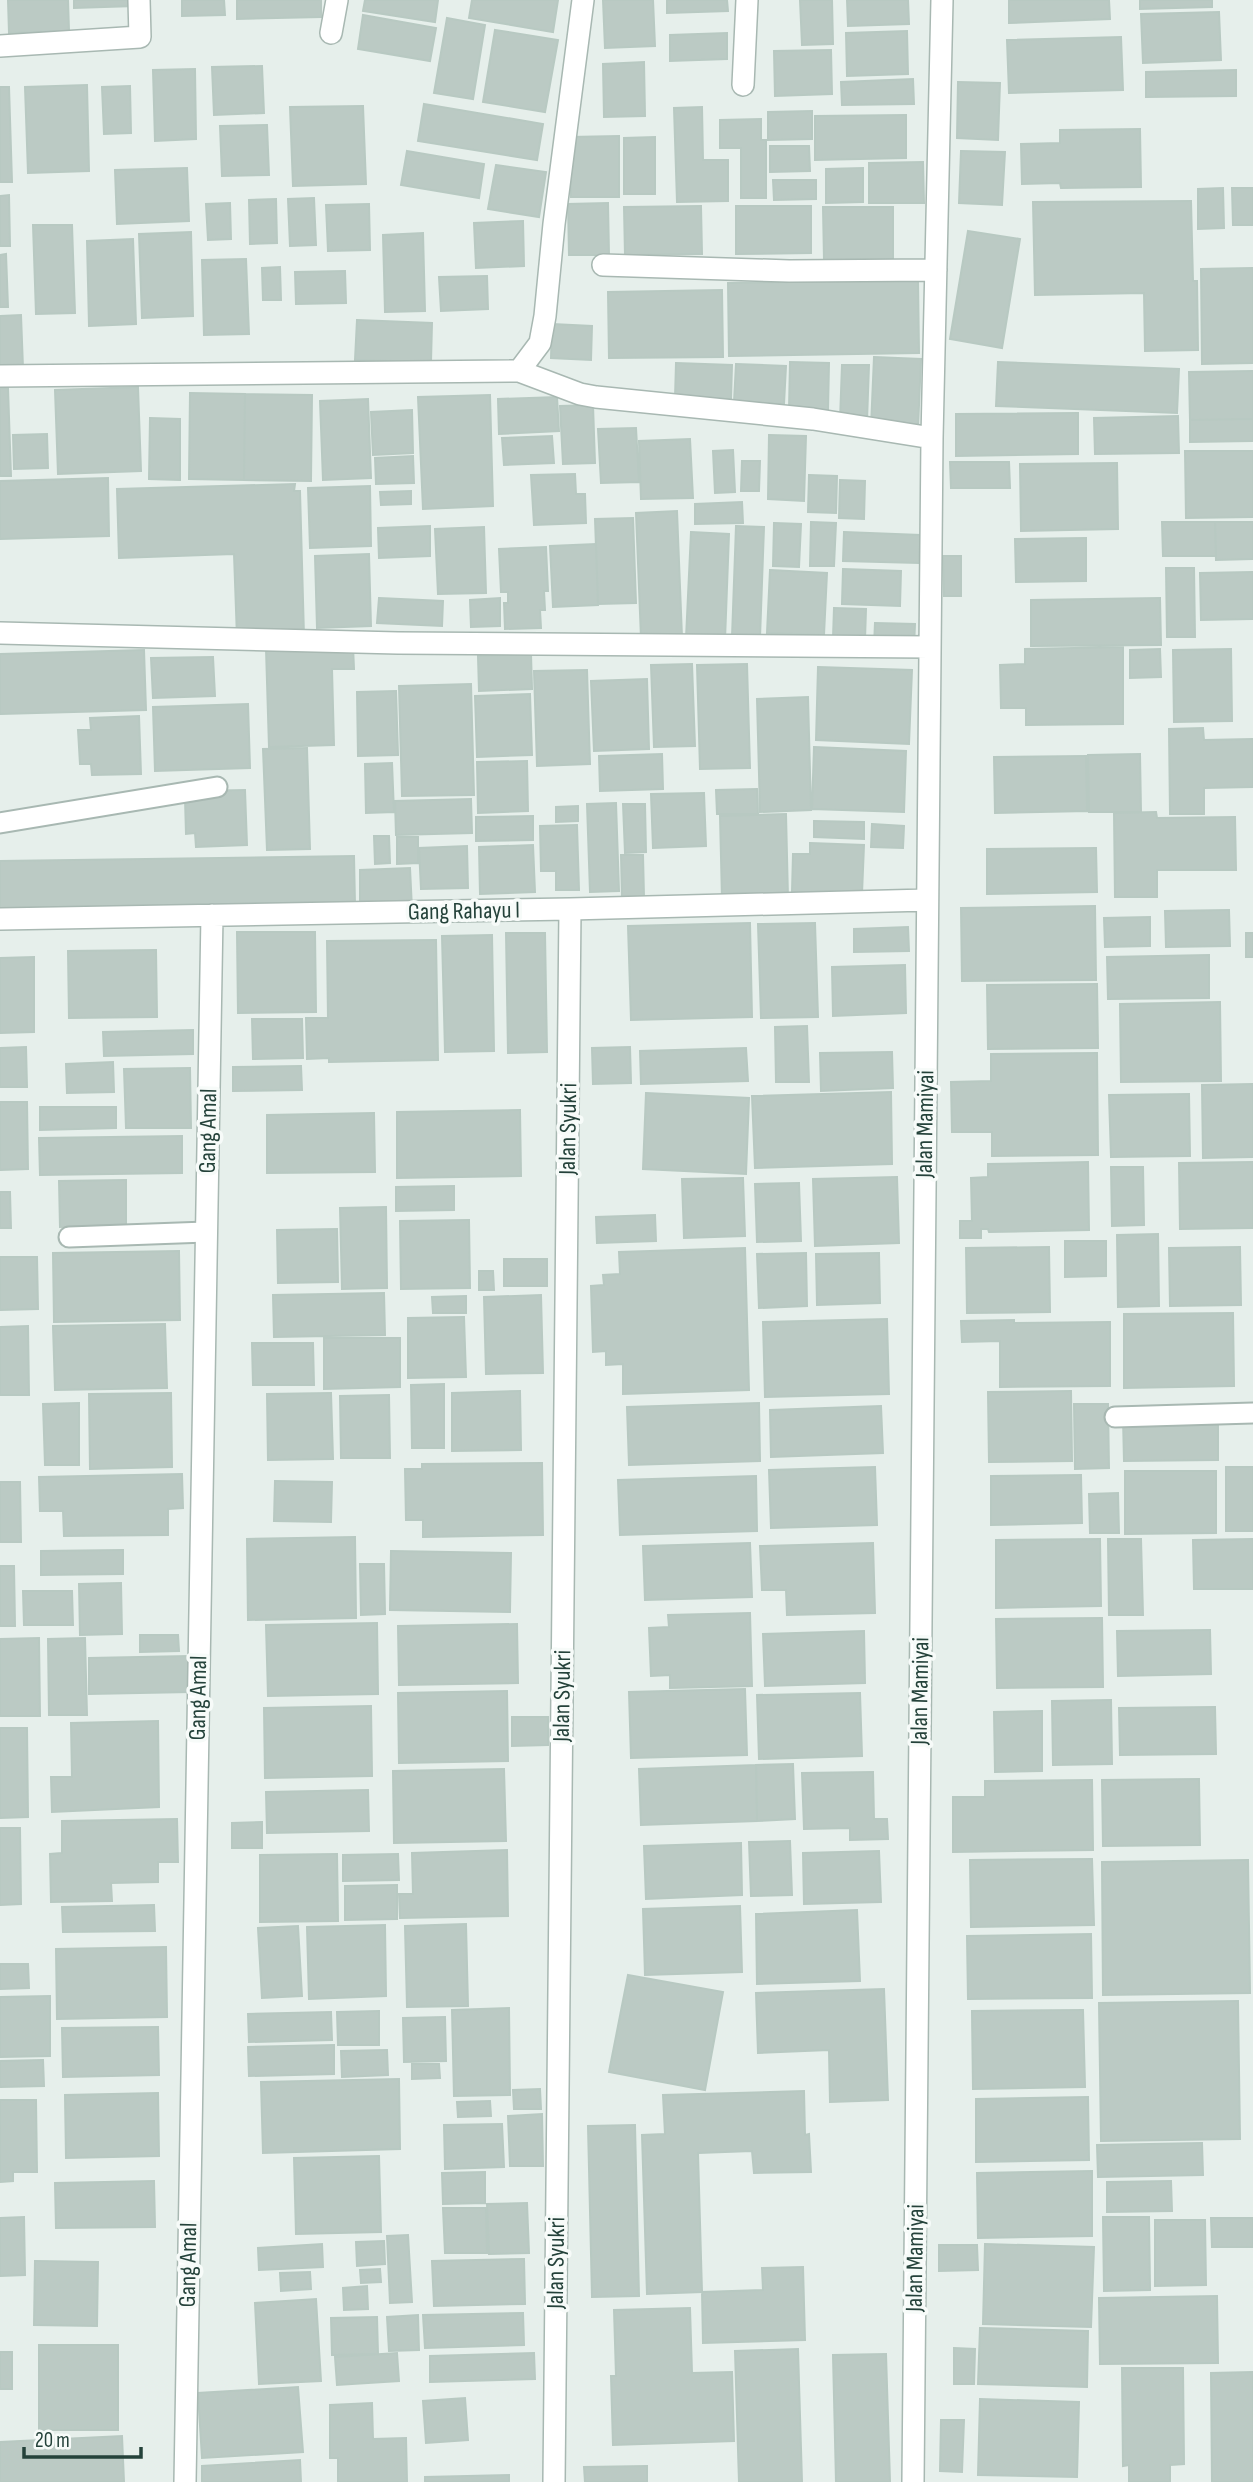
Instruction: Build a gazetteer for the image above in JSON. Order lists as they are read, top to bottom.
{
  "streets": {
    "street": [
      "Gang Rahayu I",
      "Jalan Mamiyai",
      "Jalan Syukri",
      "Gang Amal"
    ]
  },
  "crossings": [
    ["Gang Rahayu I", "Jalan Mamiyai"],
    ["Gang Rahayu I", "Jalan Syukri"],
    ["Gang Rahayu I", "Gang Amal"]
  ],
  "scale_bar": "20 m"
}
